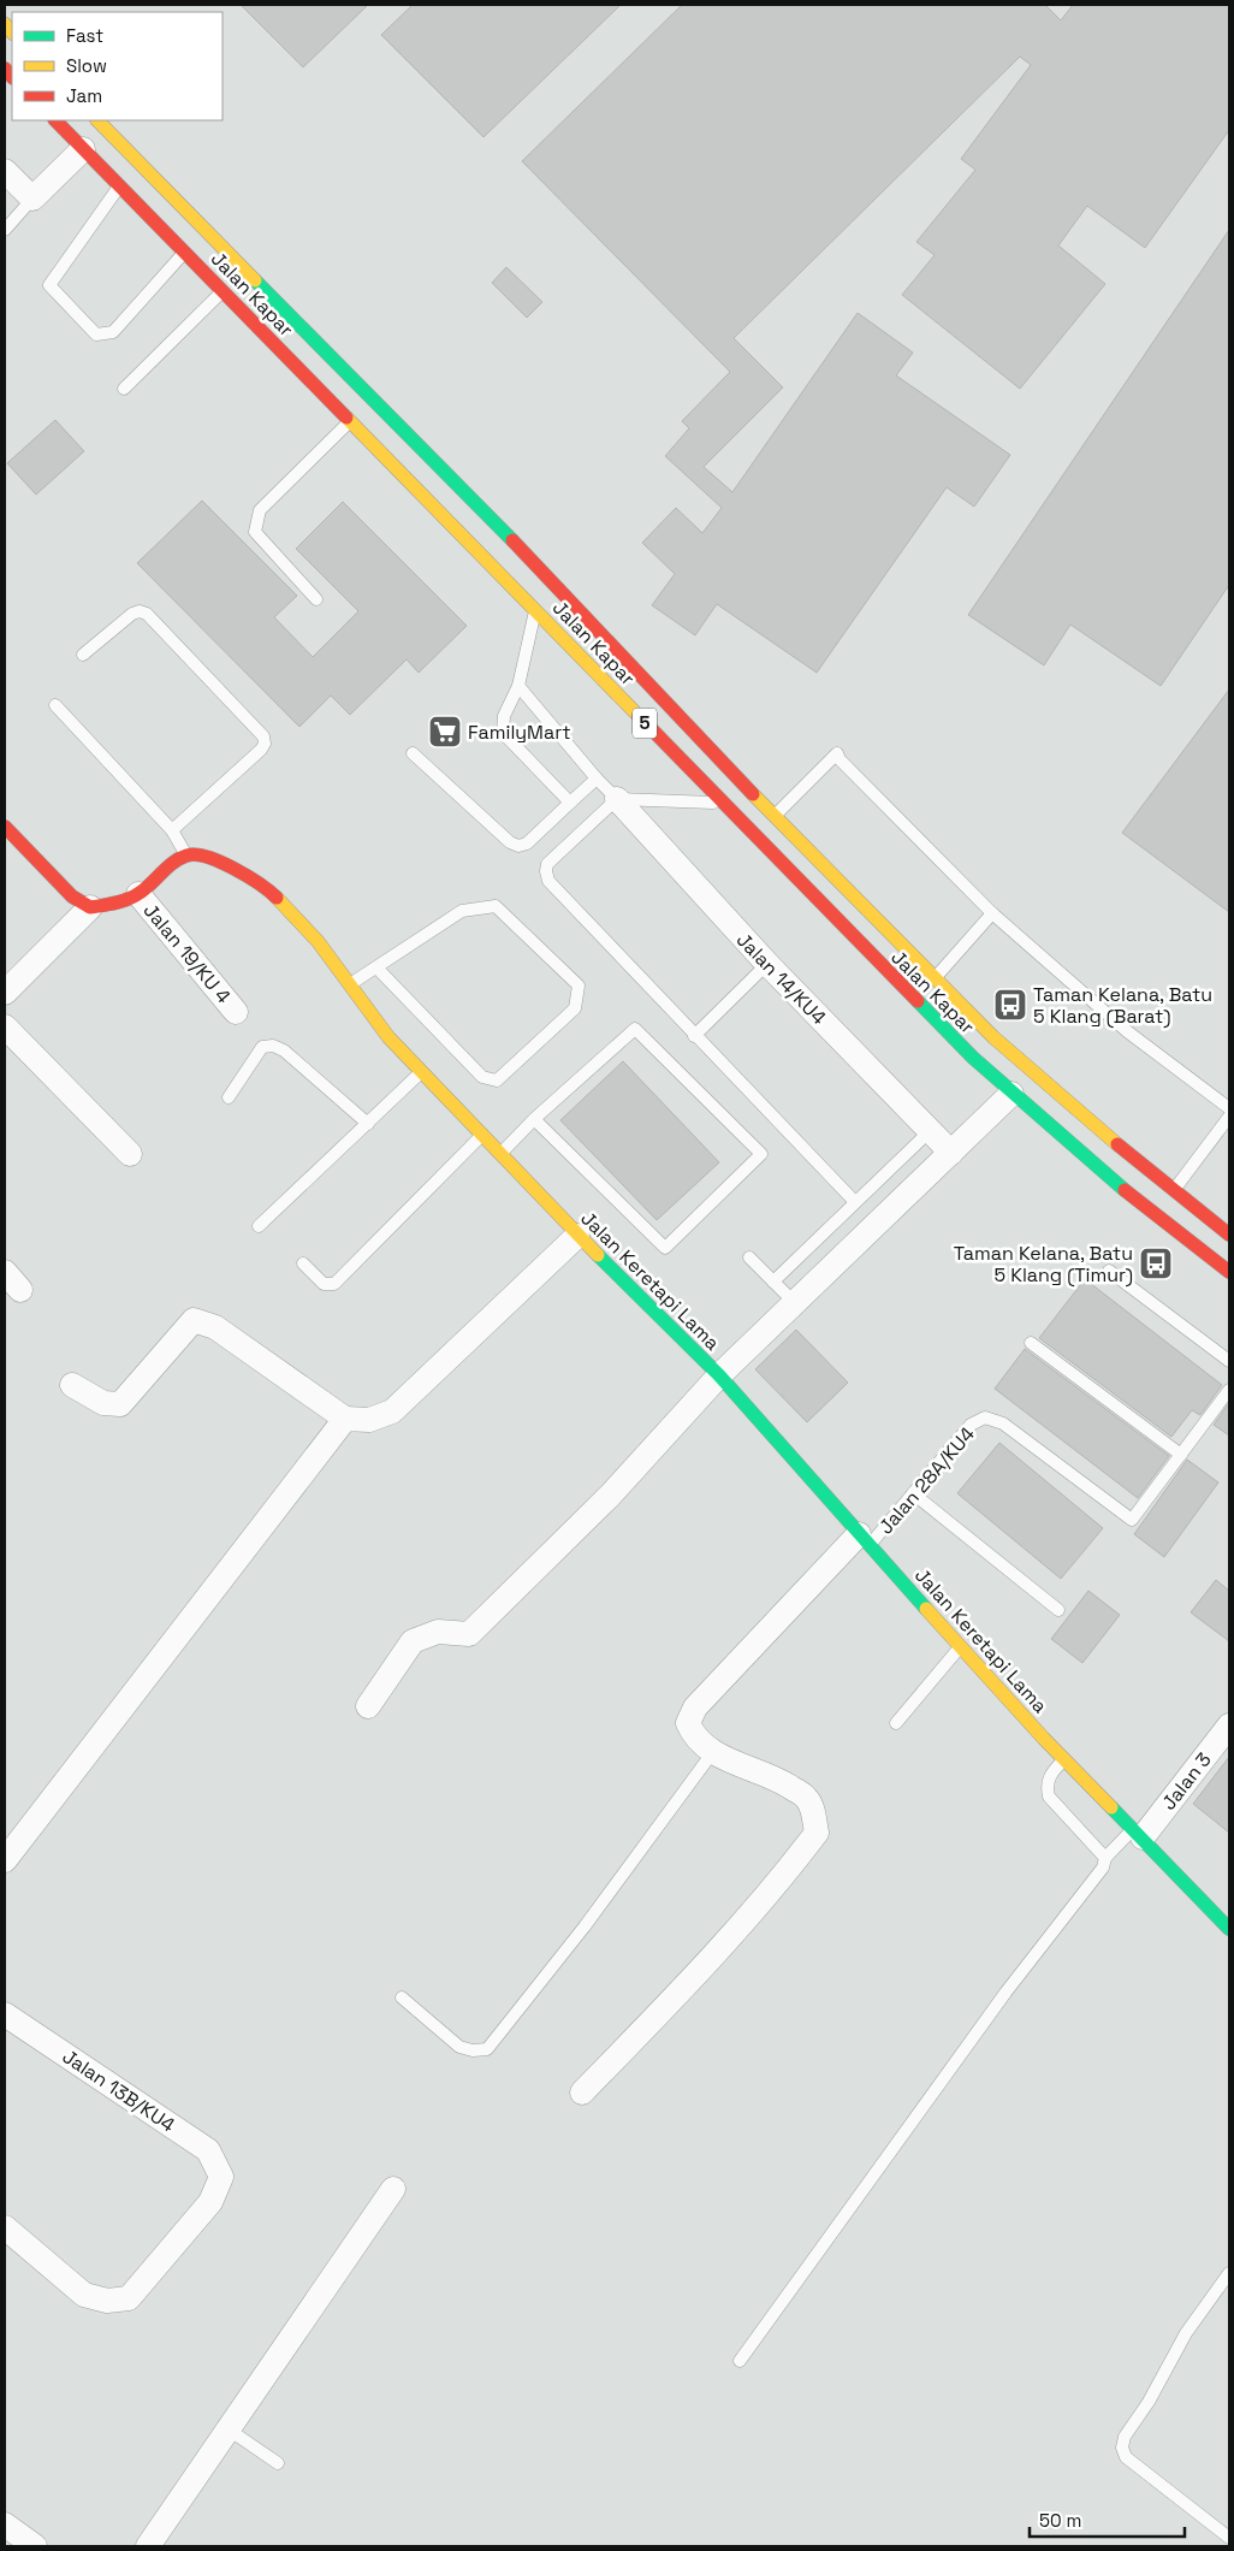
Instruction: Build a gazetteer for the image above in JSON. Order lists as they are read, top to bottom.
{
  "streets": {
    "main road": ["Jalan Kapar", "5", "Jalan Keretapi Lama"],
    "street": [
      "Jalan 19/KU 4",
      "Jalan 14/KU4",
      "Jalan 3",
      "Jalan 13B/KU4"
    ],
    "lane": ["Jalan 28A/KU4"]
  },
  "crossings": [
    ["Jalan Keretapi Lama", "Jalan 28A/KU4"],
    ["Jalan Keretapi Lama", "Jalan 3"]
  ],
  "places": {
    "supermarket": ["FamilyMart"],
    "bus stop": ["Taman Kelana, Batu 5 Klang (Barat)", "Taman Kelana, Batu 5 Klang (Timur)"]
  },
  "legend": ["Fast", "Slow", "Jam"],
  "scale_bar": "50 m"
}
